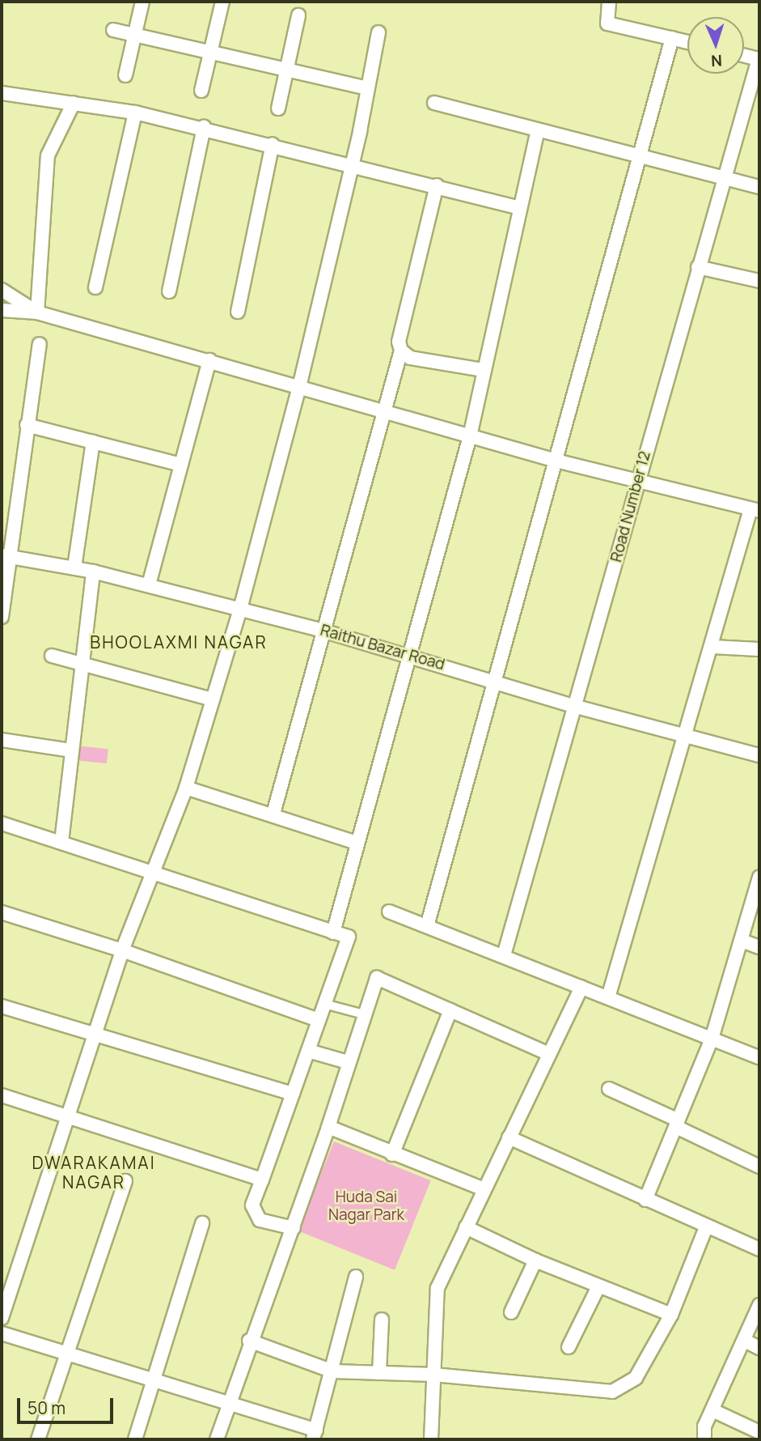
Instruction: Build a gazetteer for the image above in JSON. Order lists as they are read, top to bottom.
{
  "streets": {
    "street": ["Road Number 12", "Raithu Bazar Road"]
  },
  "crossings": [
    ["Road Number 12", "Raithu Bazar Road"]
  ],
  "districts": ["BHOOLAXMI NAGAR", "DWARAKAMAI NAGAR"],
  "parks": ["Huda Sai Nagar Park"],
  "scale_bar": "50 m",
  "north": "bottom"
}
